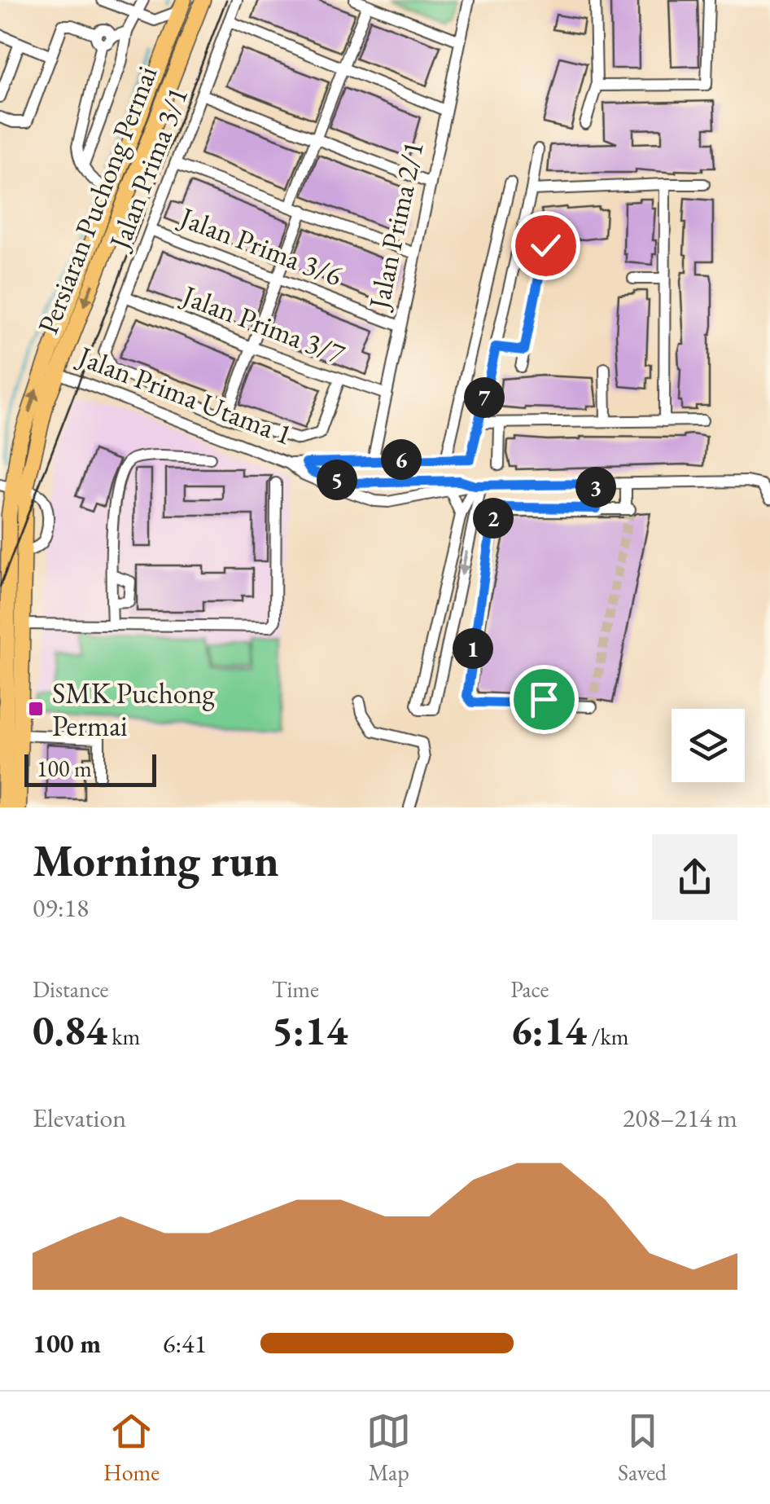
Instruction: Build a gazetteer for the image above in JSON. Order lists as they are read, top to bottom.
{
  "streets": {
    "main road": ["Persiaran Puchong Permai"],
    "street": [
      "Jalan Prima 3/1",
      "Jalan Prima 2/1",
      "Jalan Prima 3/6",
      "Jalan Prima 3/7",
      "Jalan Prima Utama 1"
    ]
  },
  "crossings": [
    ["Jalan Prima 3/1", "Jalan Prima 3/6"],
    ["Jalan Prima 3/1", "Jalan Prima 3/7"],
    ["Persiaran Puchong Permai", "Jalan Prima Utama 1"],
    ["Jalan Prima 2/1", "Jalan Prima 3/6"],
    ["Jalan Prima 2/1", "Jalan Prima 3/7"],
    ["Jalan Prima 2/1", "Jalan Prima Utama 1"]
  ],
  "places": {
    "transit": ["SMK Puchong Permai"]
  },
  "scale_bar": "100 m",
  "page": {
    "pins": [
      "7",
      "6",
      "5",
      "3",
      "2",
      "1"
    ],
    "scale": "100 m",
    "heading": ["Morning run", "09:18"],
    "stats": [
      ["Distance", "0.84 km"],
      ["Time", "5:14"],
      ["Pace", "6:14 /km"]
    ],
    "chart": ["Elevation", "208–214 m"],
    "list": [
      {
        "name": "100 m",
        "note": "6:41"
      }
    ],
    "tabs": ["Home", "Map", "Saved"]
  }
}
